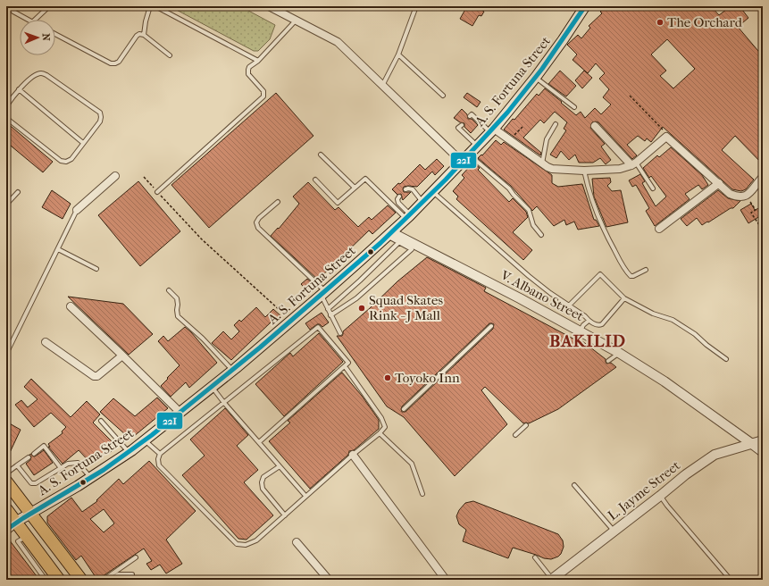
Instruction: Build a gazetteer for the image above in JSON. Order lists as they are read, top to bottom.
{
  "streets": {
    "main road": ["A. S. Fortuna Street"],
    "street": ["V. Albano Street", "L. Jayme Street"]
  },
  "crossings": [
    ["A. S. Fortuna Street", "V. Albano Street"],
    ["V. Albano Street", "L. Jayme Street"]
  ],
  "districts": ["BAKILID"],
  "places": ["The Orchard", "Squad Skates Rink - J Mall", "Toyoko Inn"],
  "lines": ["transit line 22I"],
  "north": "right"
}
